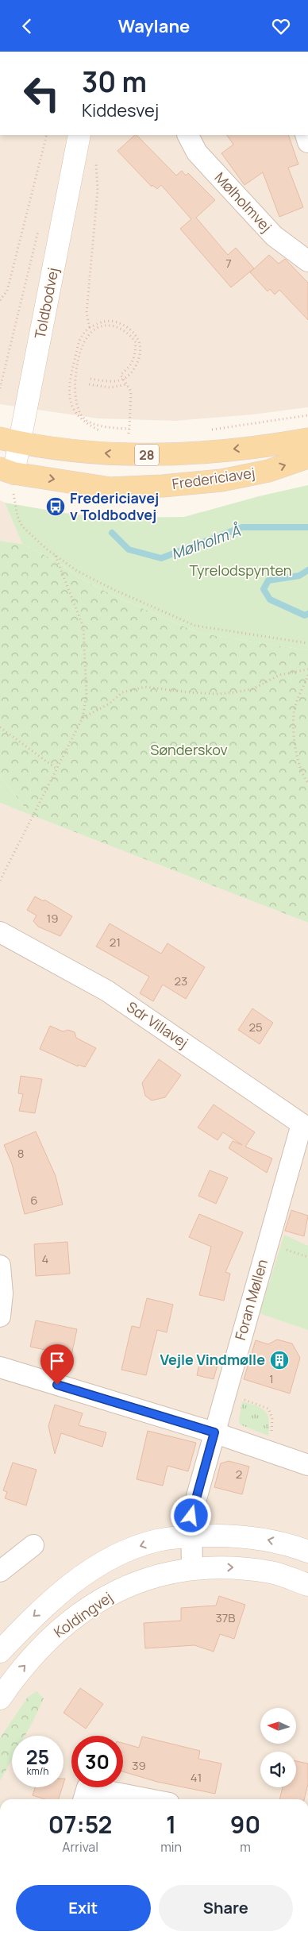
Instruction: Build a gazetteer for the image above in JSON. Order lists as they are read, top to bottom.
{
  "streets": {
    "main road": [
      "Toldbodvej",
      "28",
      "Fredericiavej",
      "Koldingvej"
    ],
    "street": ["Mølholmvej", "Sdr Villavej", "Foran Møllen"]
  },
  "crossings": [
    ["Toldbodvej", "Fredericiavej"],
    ["Sdr Villavej", "Foran Møllen"],
    ["Foran Møllen", "Koldingvej"]
  ],
  "water": ["Mølholm Å"],
  "parks": ["Tyrelodspynten", "Sønderskov"],
  "places": {
    "bus stop": ["Fredericiavej v Toldbodvej"],
    "building": ["Vejle Vindmølle"]
  },
  "house_numbers": [
    "7",
    "19",
    "21",
    "23",
    "25",
    "8",
    "6",
    "4",
    "1",
    "2",
    "37B",
    "39",
    "41"
  ],
  "north": "left",
  "page": {
    "header": "Waylane",
    "turn": ["30 m", "Kiddesvej"],
    "speed": "25 km/h",
    "limit": "30",
    "eta": [
      "07:52",
      "Arrival",
      "1",
      "min",
      "90",
      "m"
    ],
    "buttons": ["Exit", "Share"]
  }
}
